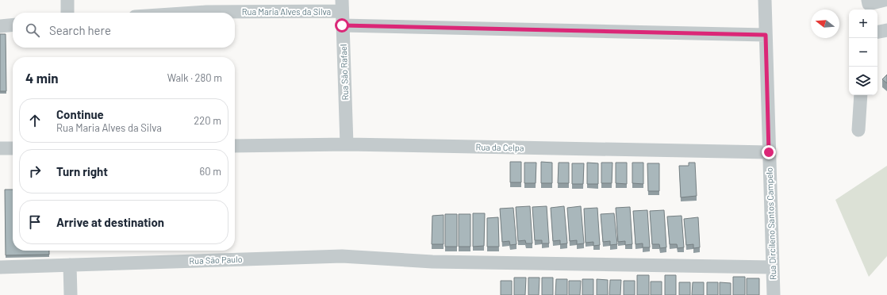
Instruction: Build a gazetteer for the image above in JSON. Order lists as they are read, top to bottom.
{
  "streets": {
    "street": [
      "Rua Maria Alves da Silva",
      "Rua São Rafael",
      "Rua da Celpa",
      "Rua Dircileno Santos Campelo",
      "Rua São Paulo"
    ]
  },
  "crossings": [
    ["Rua Maria Alves da Silva", "Rua São Rafael"],
    ["Rua São Rafael", "Rua da Celpa"],
    ["Rua da Celpa", "Rua Dircileno Santos Campelo"],
    ["Rua Dircileno Santos Campelo", "Rua São Paulo"]
  ],
  "north": "left",
  "page": {
    "map_buttons": ["+", "−"],
    "search": "Search here",
    "heading": ["4 min", "Walk · 280 m"],
    "list": [
      ["Continue", "Rua Maria Alves da Silva", "220 m"],
      ["Turn right", "60 m"],
      "Arrive at destination"
    ]
  }
}
